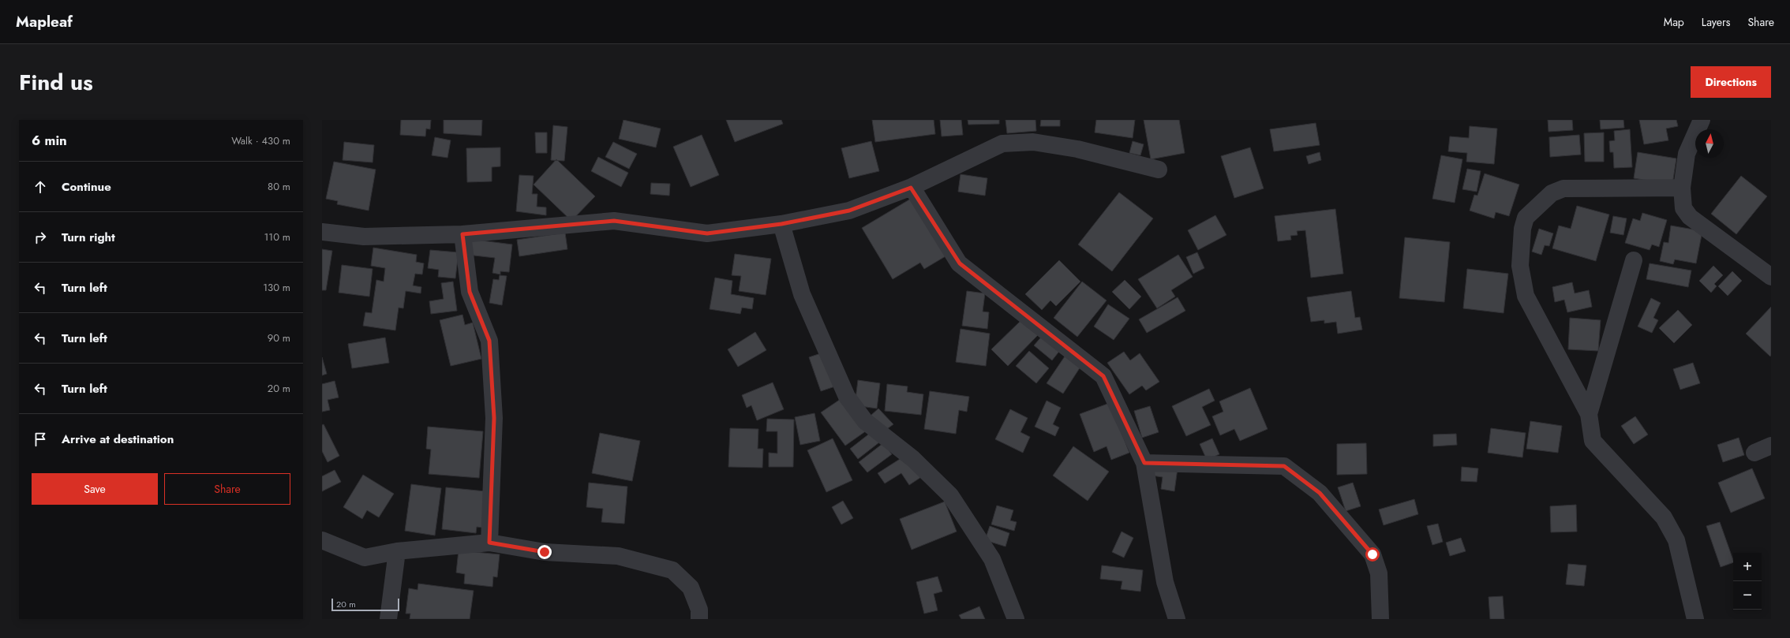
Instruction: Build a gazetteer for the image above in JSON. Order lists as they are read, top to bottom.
{
  "scale_bar": "20 m",
  "north": "top",
  "page": {
    "header": "Mapleaf",
    "nav": ["Map", "Layers", "Share"],
    "title": "Find us",
    "buttons": [
      "Directions",
      ["Save", "Share"]
    ],
    "heading": ["6 min", "Walk · 430 m"],
    "list": [
      ["Continue", "80 m"],
      ["Turn right", "110 m"],
      ["Turn left", "130 m"],
      ["Turn left", "90 m"],
      ["Turn left", "20 m"],
      "Arrive at destination"
    ],
    "map_buttons": ["+", "−"],
    "scale": "20 m"
  }
}
